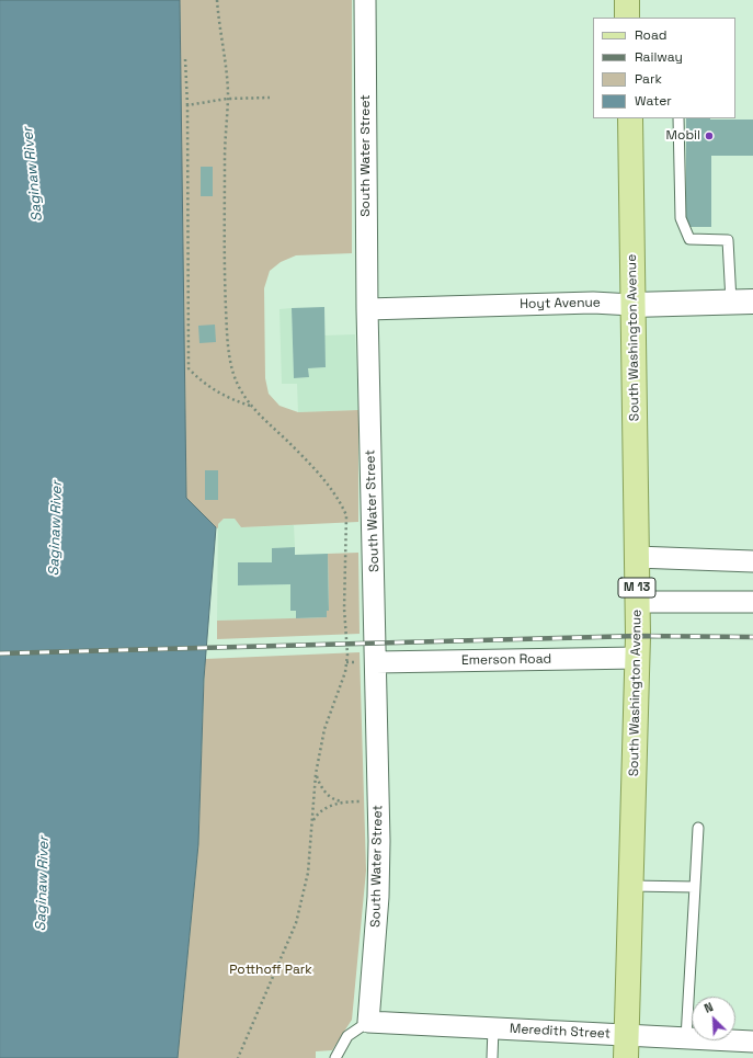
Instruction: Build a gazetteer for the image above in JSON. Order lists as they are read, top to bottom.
{
  "streets": {
    "main road": ["South Washington Avenue", "M 13"],
    "street": [
      "South Water Street",
      "Hoyt Avenue",
      "Emerson Road",
      "Meredith Street"
    ]
  },
  "crossings": [
    ["South Water Street", "Hoyt Avenue"],
    ["South Water Street", "Emerson Road"],
    ["South Water Street", "Meredith Street"],
    ["Hoyt Avenue", "South Washington Avenue"],
    ["South Washington Avenue", "Emerson Road"],
    ["South Washington Avenue", "Meredith Street"]
  ],
  "water": ["Saginaw River"],
  "parks": ["Potthoff Park"],
  "places": ["Mobil"],
  "legend": [
    "Road",
    "Railway",
    "Park",
    "Water"
  ],
  "north": "top left"
}
